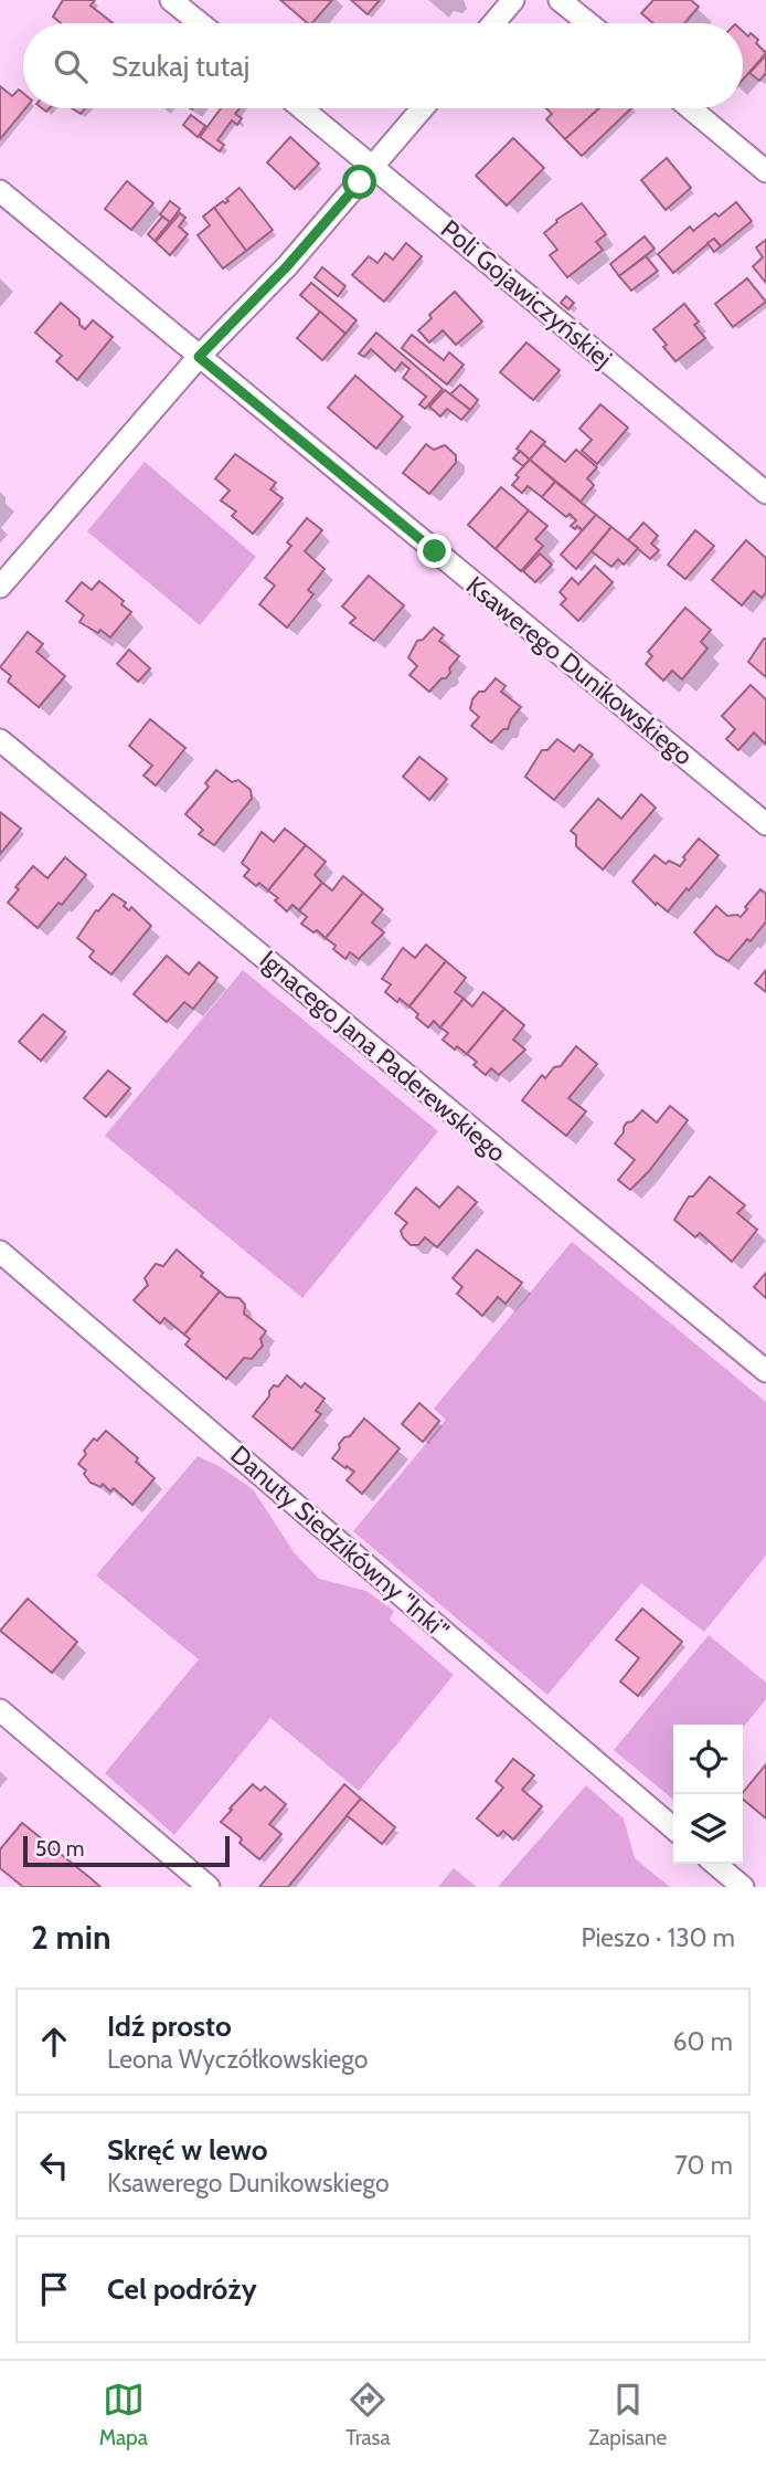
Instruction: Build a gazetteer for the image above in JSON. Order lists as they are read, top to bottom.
{
  "streets": {
    "street": [
      "Poli Gojawiczyńskiej",
      "Ksawerego Dunikowskiego",
      "Ignacego Jana Paderewskiego",
      "Danuty Siedzikówny \"Inki\""
    ]
  },
  "scale_bar": "50 m",
  "page": {
    "search": "Szukaj tutaj",
    "scale": "50 m",
    "heading": ["2 min", "Pieszo · 130 m"],
    "list": [
      ["Idź prosto", "Leona Wyczółkowskiego", "60 m"],
      ["Skręć w lewo", "Ksawerego Dunikowskiego", "70 m"],
      "Cel podróży"
    ],
    "nav": ["Mapa", "Trasa", "Zapisane"]
  }
}
